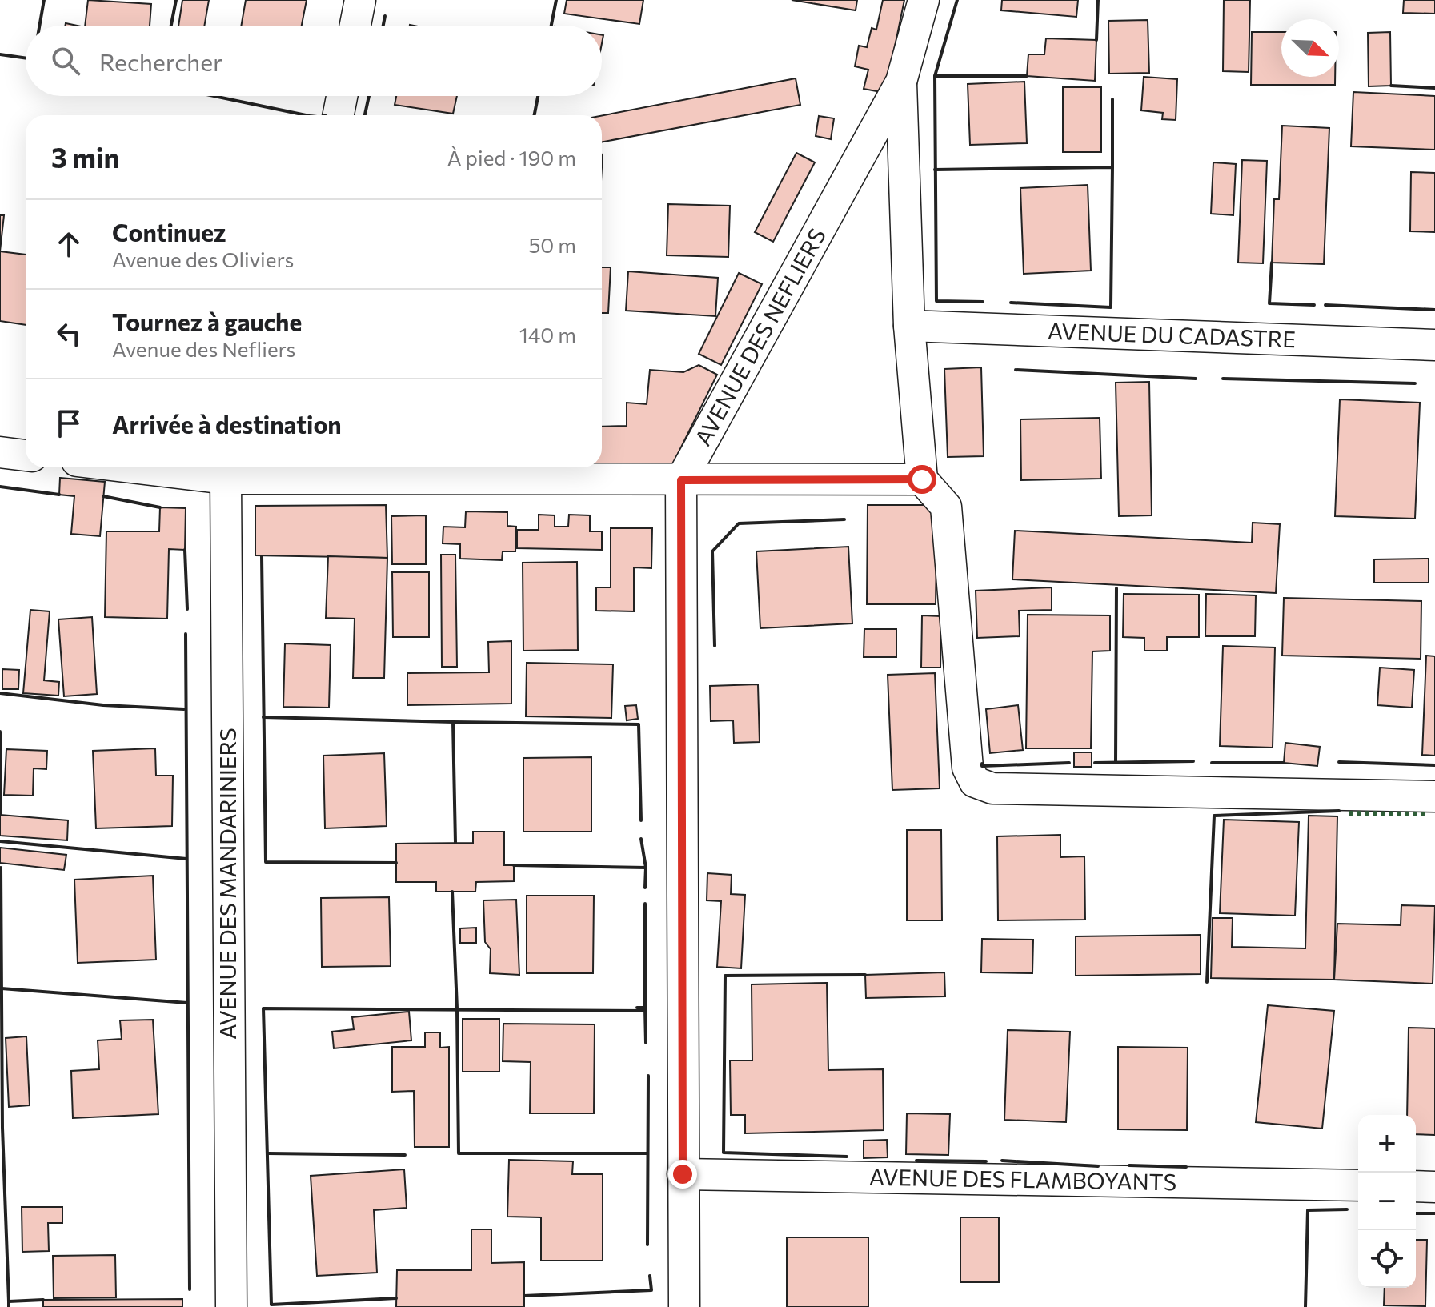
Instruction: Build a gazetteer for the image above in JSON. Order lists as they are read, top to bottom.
{
  "streets": {
    "street": [
      "AVENUE DU CADASTRE",
      "AVENUE DES NEFLIERS",
      "AVENUE DES MANDARINIERS",
      "AVENUE DES FLAMBOYANTS"
    ]
  },
  "crossings": [
    ["AVENUE DES NEFLIERS", "AVENUE DES FLAMBOYANTS"]
  ],
  "north": "bottom right",
  "page": {
    "search": "Rechercher",
    "heading": ["3 min", "À pied · 190 m"],
    "list": [
      ["Continuez", "Avenue des Oliviers", "50 m"],
      ["Tournez à gauche", "Avenue des Nefliers", "140 m"],
      "Arrivée à destination"
    ],
    "map_buttons": ["+", "−"]
  }
}
